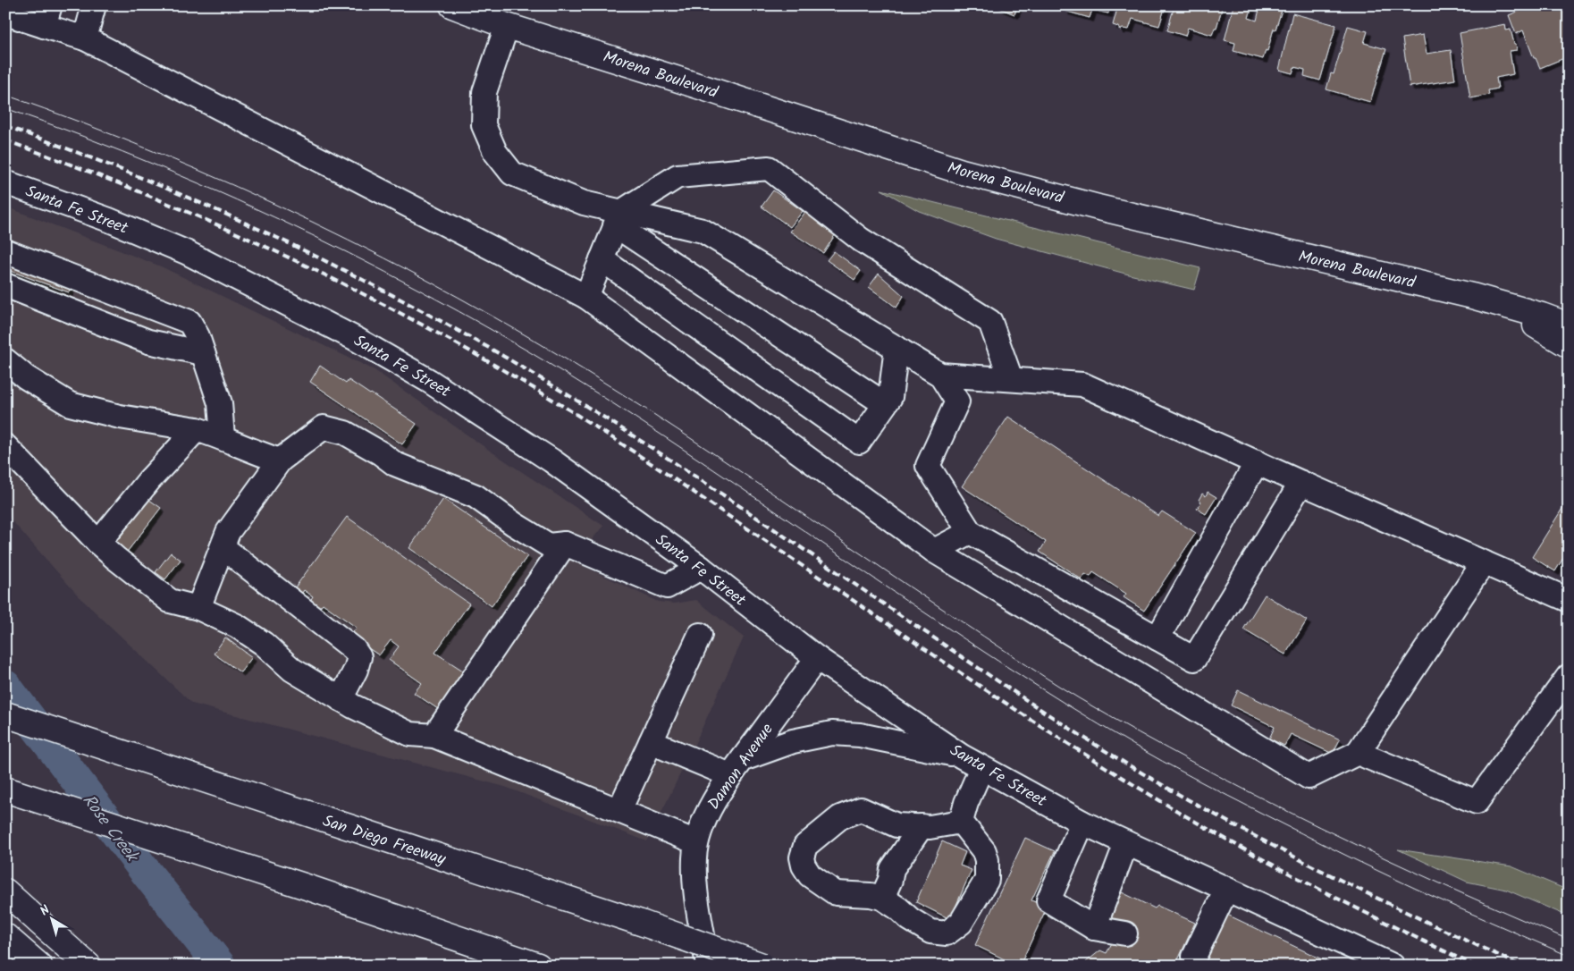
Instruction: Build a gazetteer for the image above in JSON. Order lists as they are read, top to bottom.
{
  "streets": {
    "main road": ["Morena Boulevard", "San Diego Freeway"],
    "street": ["Santa Fe Street", "Damon Avenue"]
  },
  "crossings": [
    ["Santa Fe Street", "Damon Avenue"]
  ],
  "water": ["Rose Creek"],
  "north": "top left"
}
